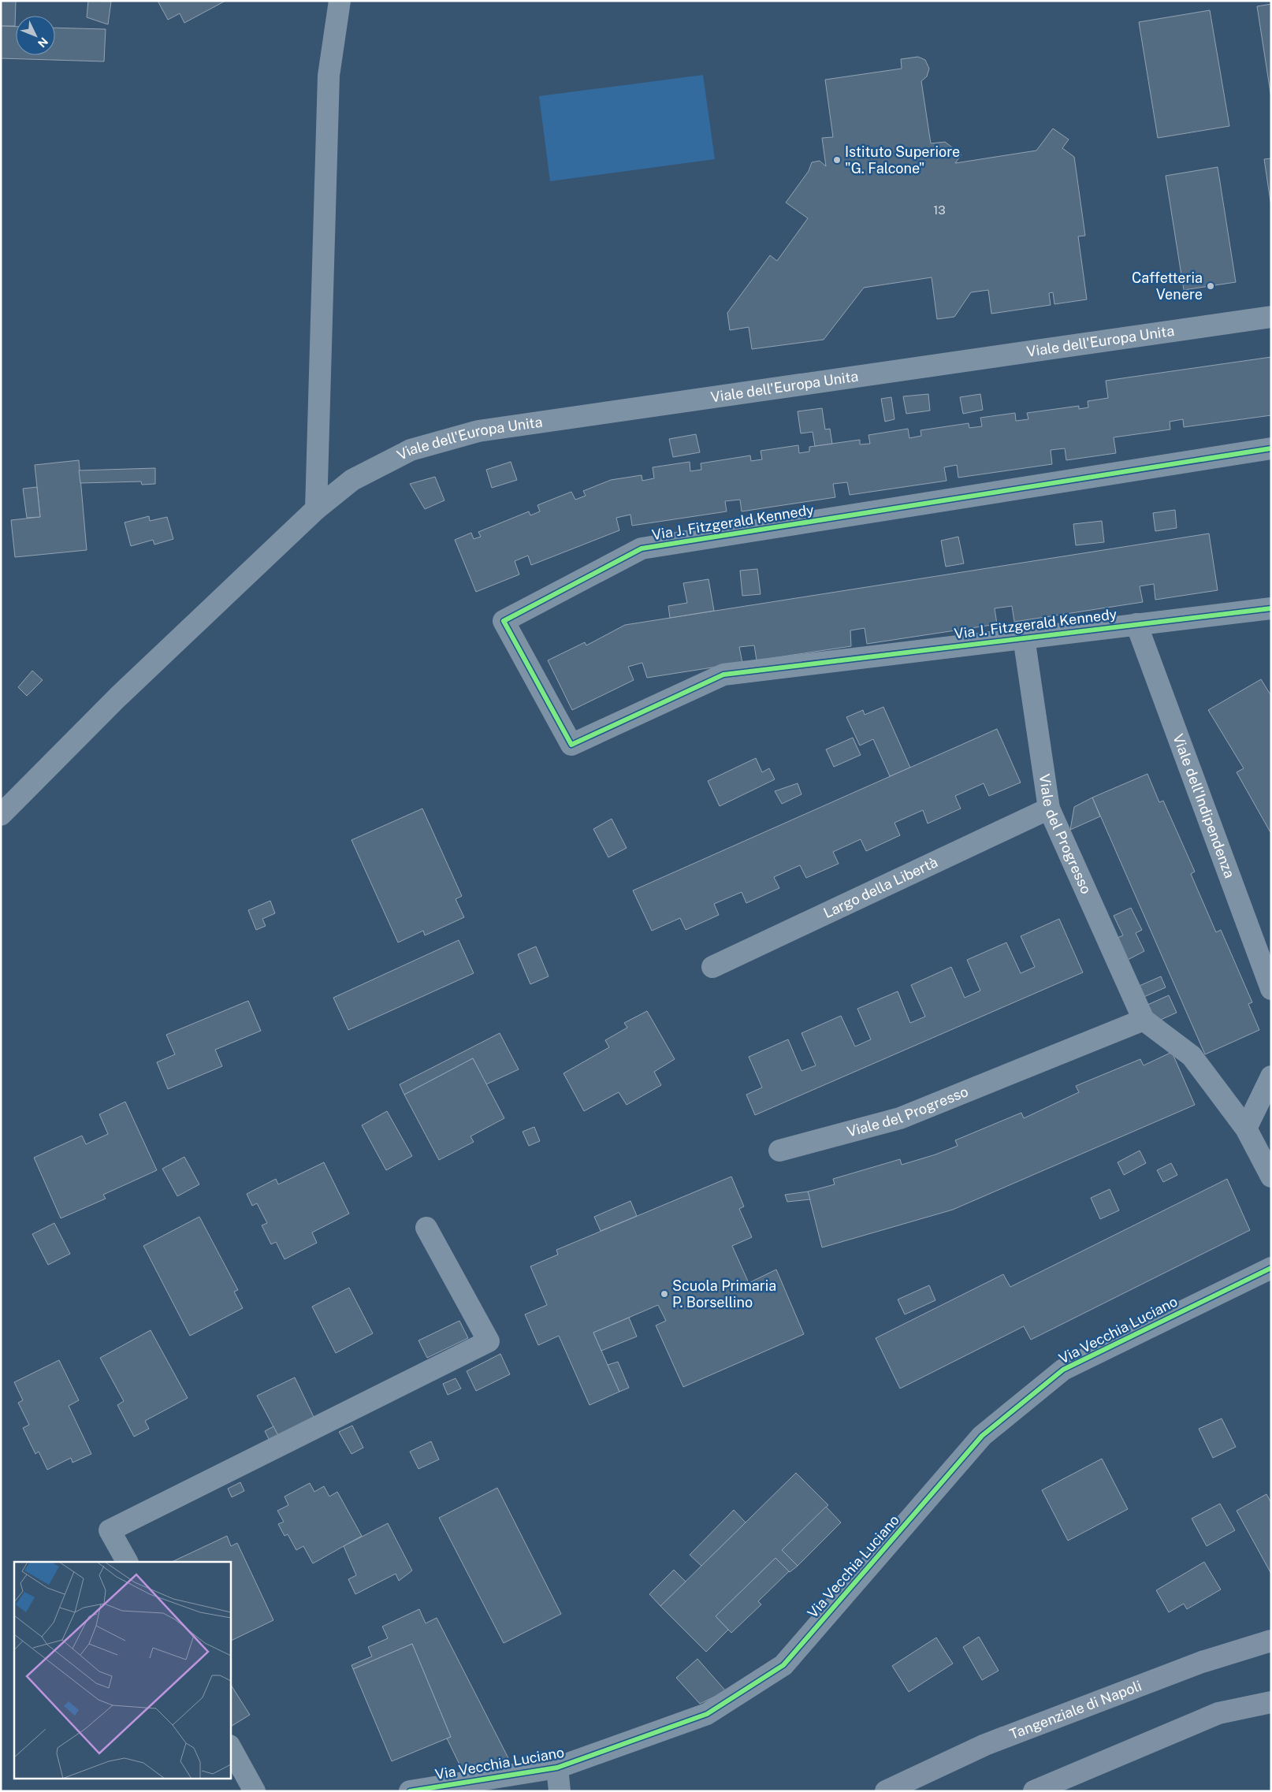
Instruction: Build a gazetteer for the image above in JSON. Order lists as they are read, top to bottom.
{
  "streets": {
    "highway": ["Tangenziale di Napoli"],
    "street": [
      "Viale dell'Europa Unita",
      "Via J. Fitzgerald Kennedy",
      "Viale dell'Indipendenza",
      "Viale del Progresso",
      "Largo della Libertà",
      "Via Vecchia Luciano"
    ]
  },
  "crossings": [
    ["Via J. Fitzgerald Kennedy", "Viale dell'Indipendenza"],
    ["Via J. Fitzgerald Kennedy", "Viale del Progresso"],
    ["Viale del Progresso", "Largo della Libertà"]
  ],
  "places": ["Istituto Superiore \"G. Falcone\"", "Caffetteria Venere", "Scuola Primaria P. Borsellino"],
  "house_numbers": ["13"],
  "north": "bottom right"
}
